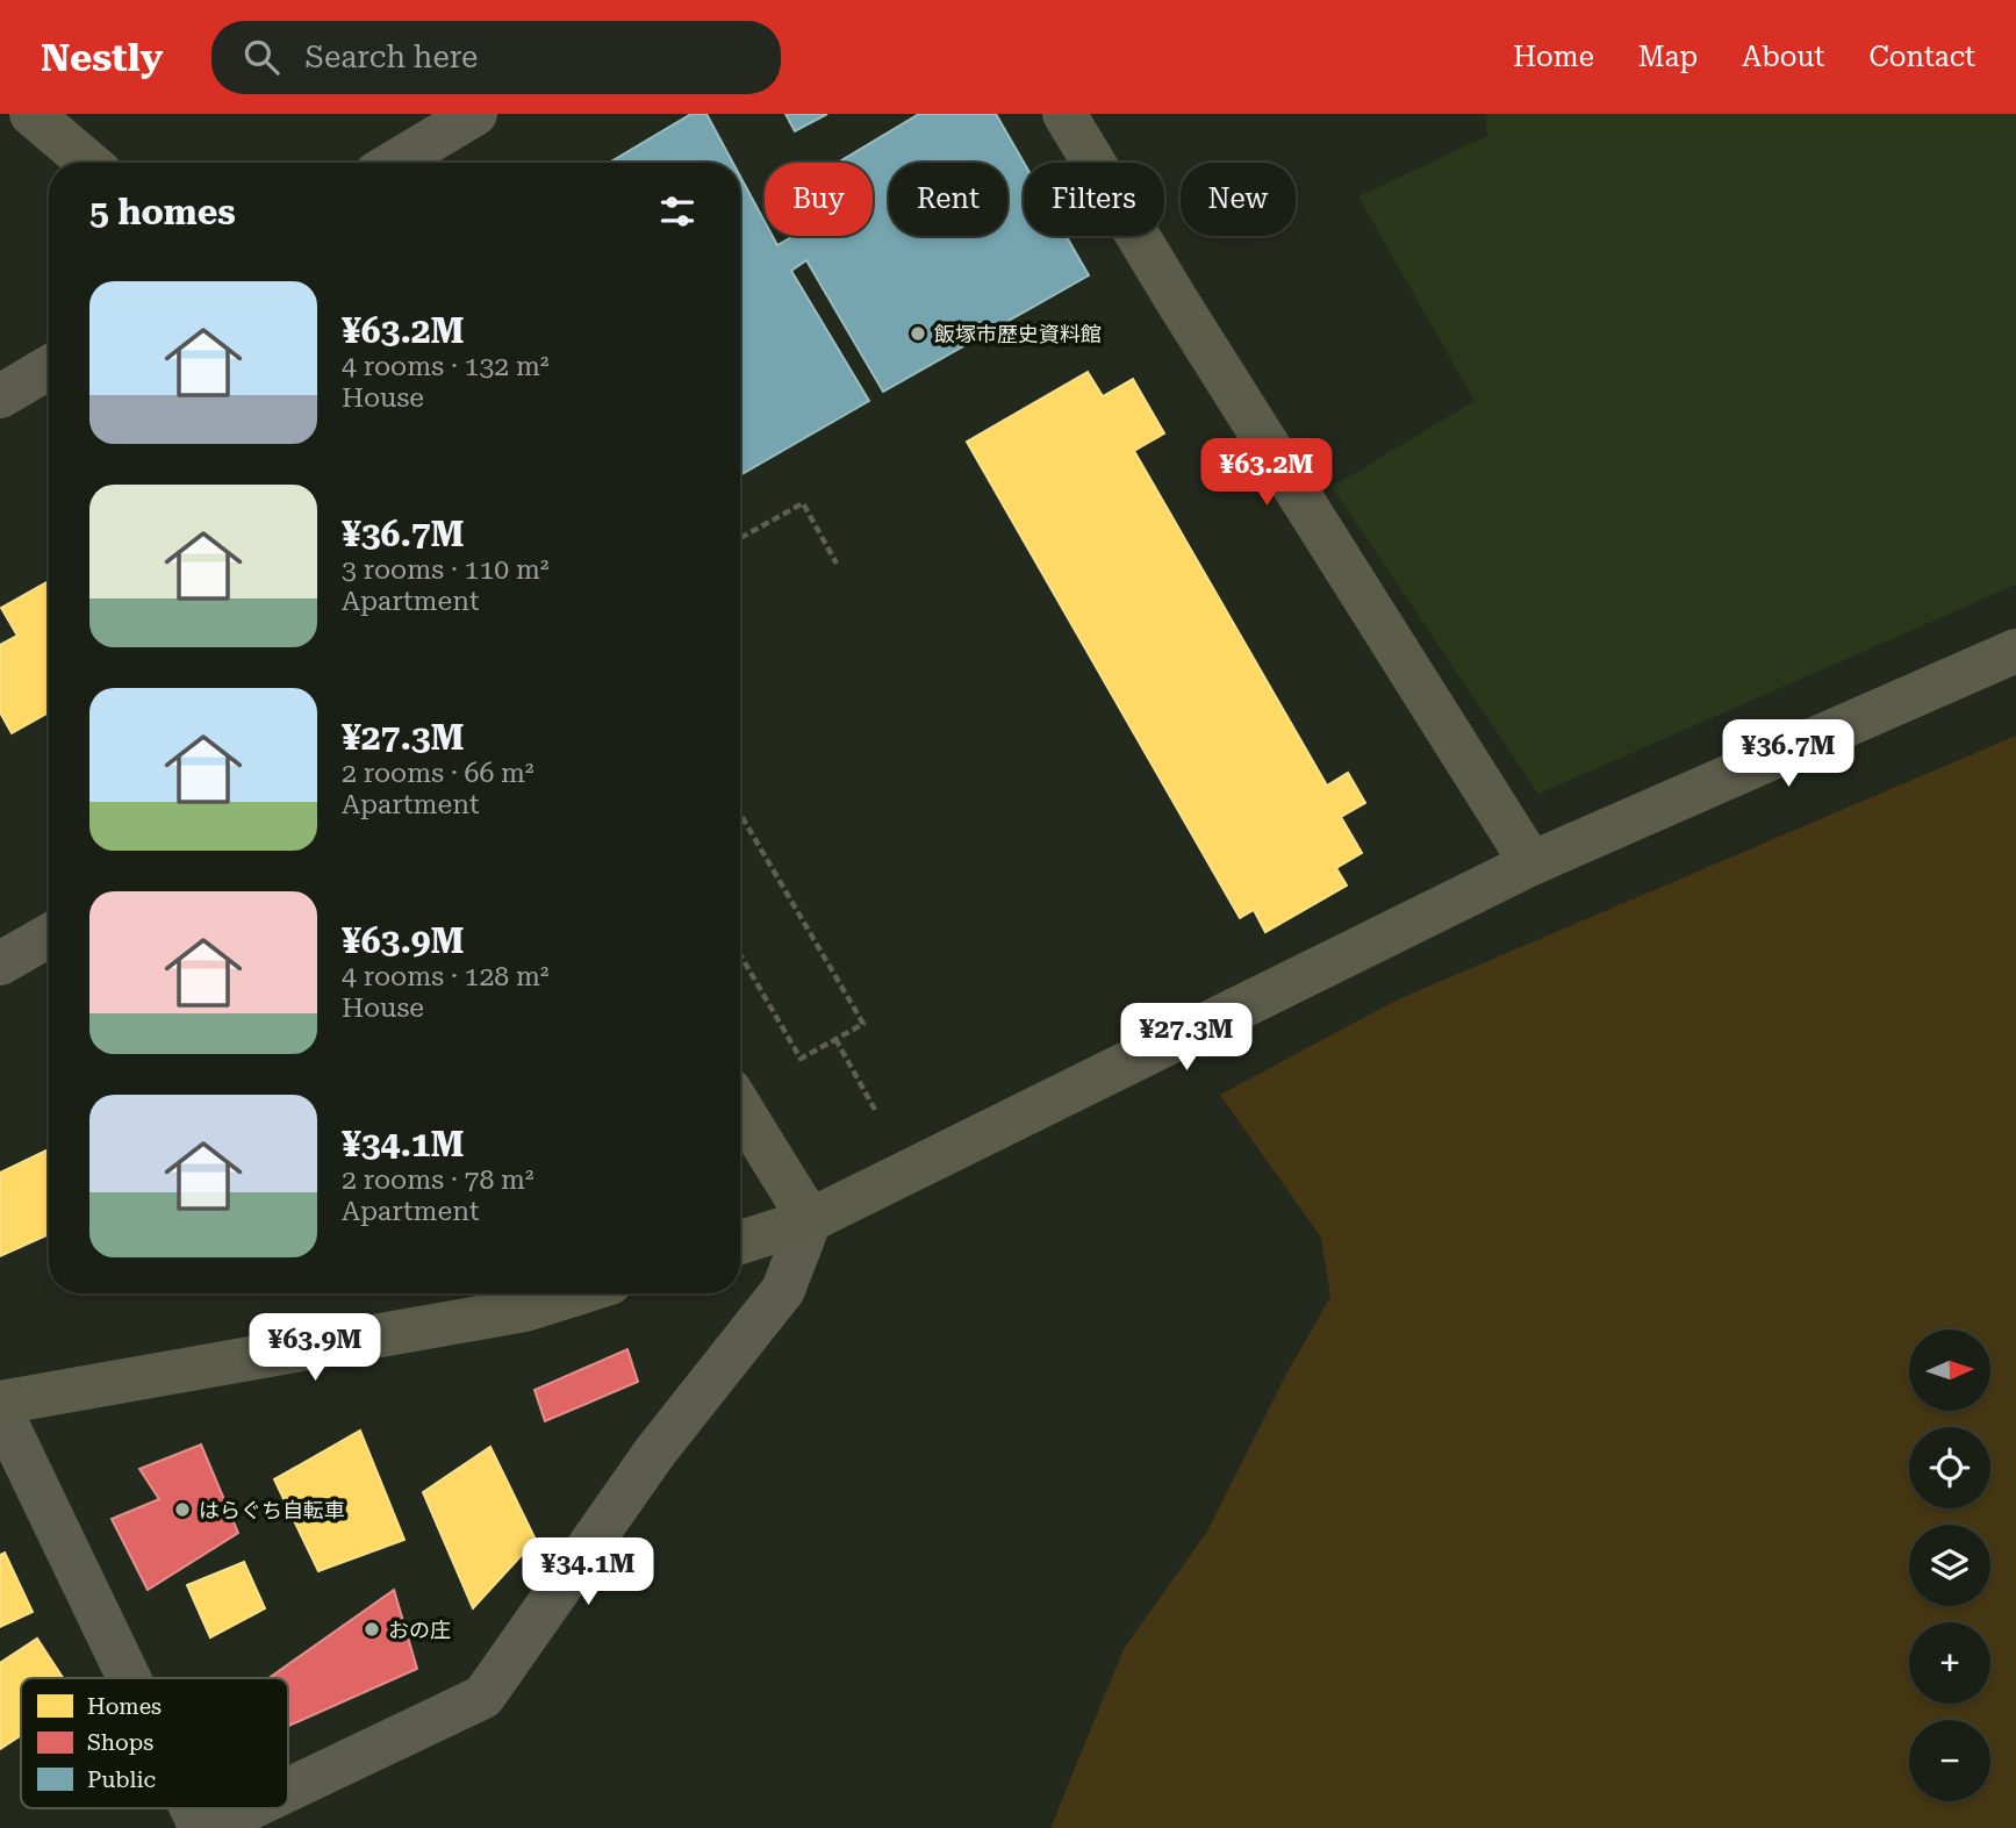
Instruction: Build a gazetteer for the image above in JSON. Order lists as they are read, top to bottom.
{
  "places": ["飯塚市歴史資料館", "はらぐち自転車", "おの庄"],
  "legend": ["Homes", "Shops", "Public"],
  "north": "right",
  "page": {
    "header": "Nestly",
    "search": "Search here",
    "nav": [
      "Home",
      "Map",
      "About",
      "Contact"
    ],
    "chip": [
      "Buy",
      "Rent",
      "Filters",
      "New"
    ],
    "heading": "5 homes",
    "list": [
      {
        "name": "¥63.2M",
        "note": "4 rooms · 132 m² · House"
      },
      {
        "name": "¥36.7M",
        "note": "3 rooms · 110 m² · Apartment"
      },
      {
        "name": "¥27.3M",
        "note": "2 rooms · 66 m² · Apartment"
      },
      {
        "name": "¥63.9M",
        "note": "4 rooms · 128 m² · House"
      },
      {
        "name": "¥34.1M",
        "note": "2 rooms · 78 m² · Apartment"
      }
    ],
    "price": [
      "¥63.2M",
      "¥36.7M",
      "¥27.3M",
      "¥63.9M",
      "¥34.1M"
    ],
    "map_buttons": ["+", "−"]
  }
}
